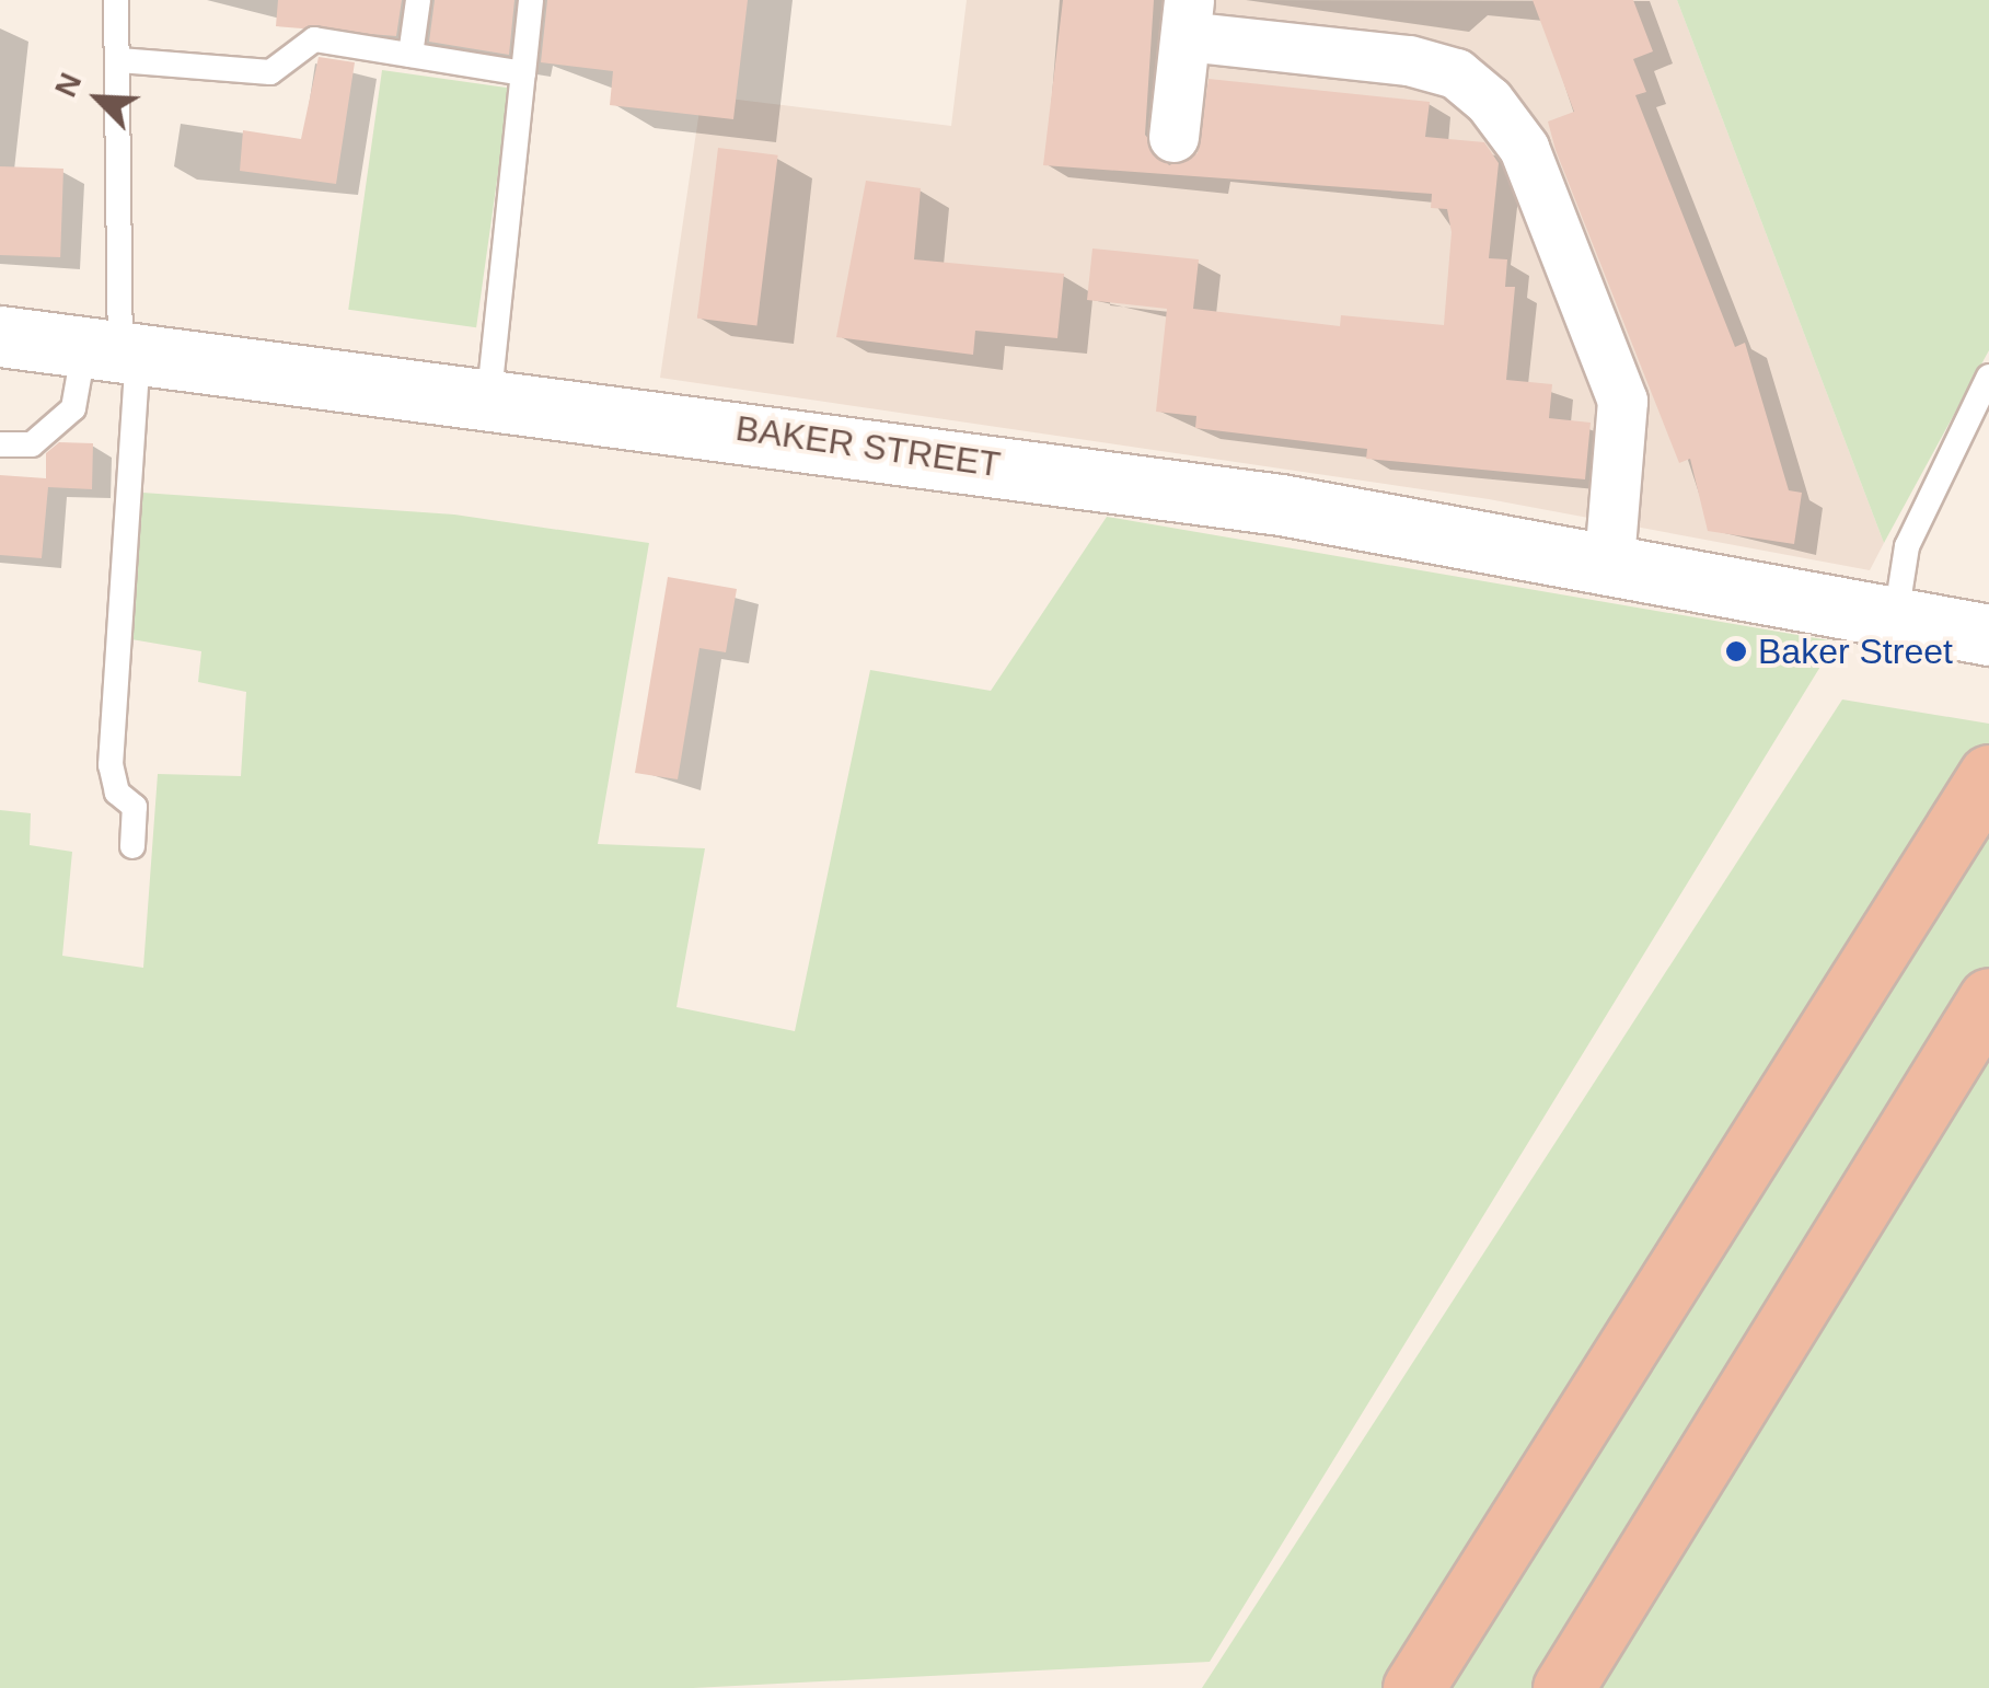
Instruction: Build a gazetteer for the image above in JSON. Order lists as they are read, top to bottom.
{
  "streets": {
    "main road": ["BAKER STREET"]
  },
  "places": ["Baker Street"],
  "north": "top left"
}
